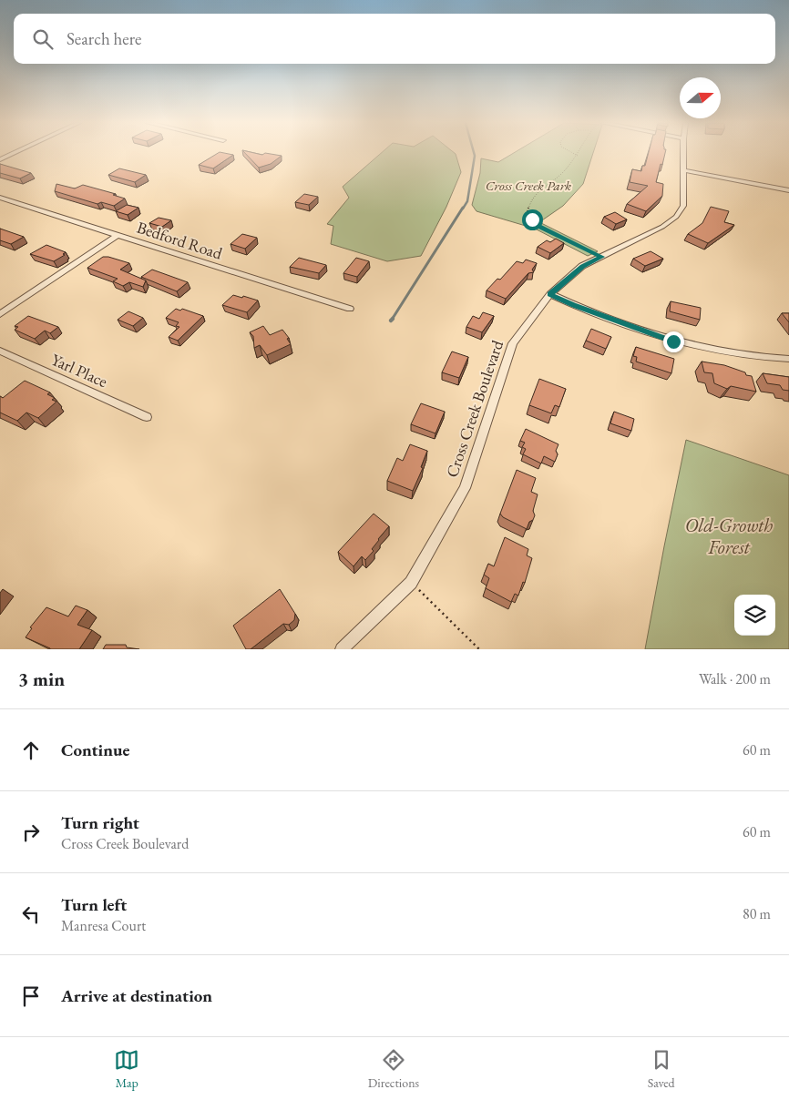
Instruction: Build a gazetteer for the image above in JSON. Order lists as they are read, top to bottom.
{
  "streets": {
    "street": ["Bedford Road", "Yarl Place", "Cross Creek Boulevard"]
  },
  "parks": ["Cross Creek Park", "Old-Growth Forest"],
  "north": "right",
  "page": {
    "search": "Search here",
    "heading": ["3 min", "Walk · 200 m"],
    "list": [
      ["Continue", "60 m"],
      ["Turn right", "Cross Creek Boulevard", "60 m"],
      ["Turn left", "Manresa Court", "80 m"],
      "Arrive at destination"
    ],
    "nav": ["Map", "Directions", "Saved"]
  }
}
